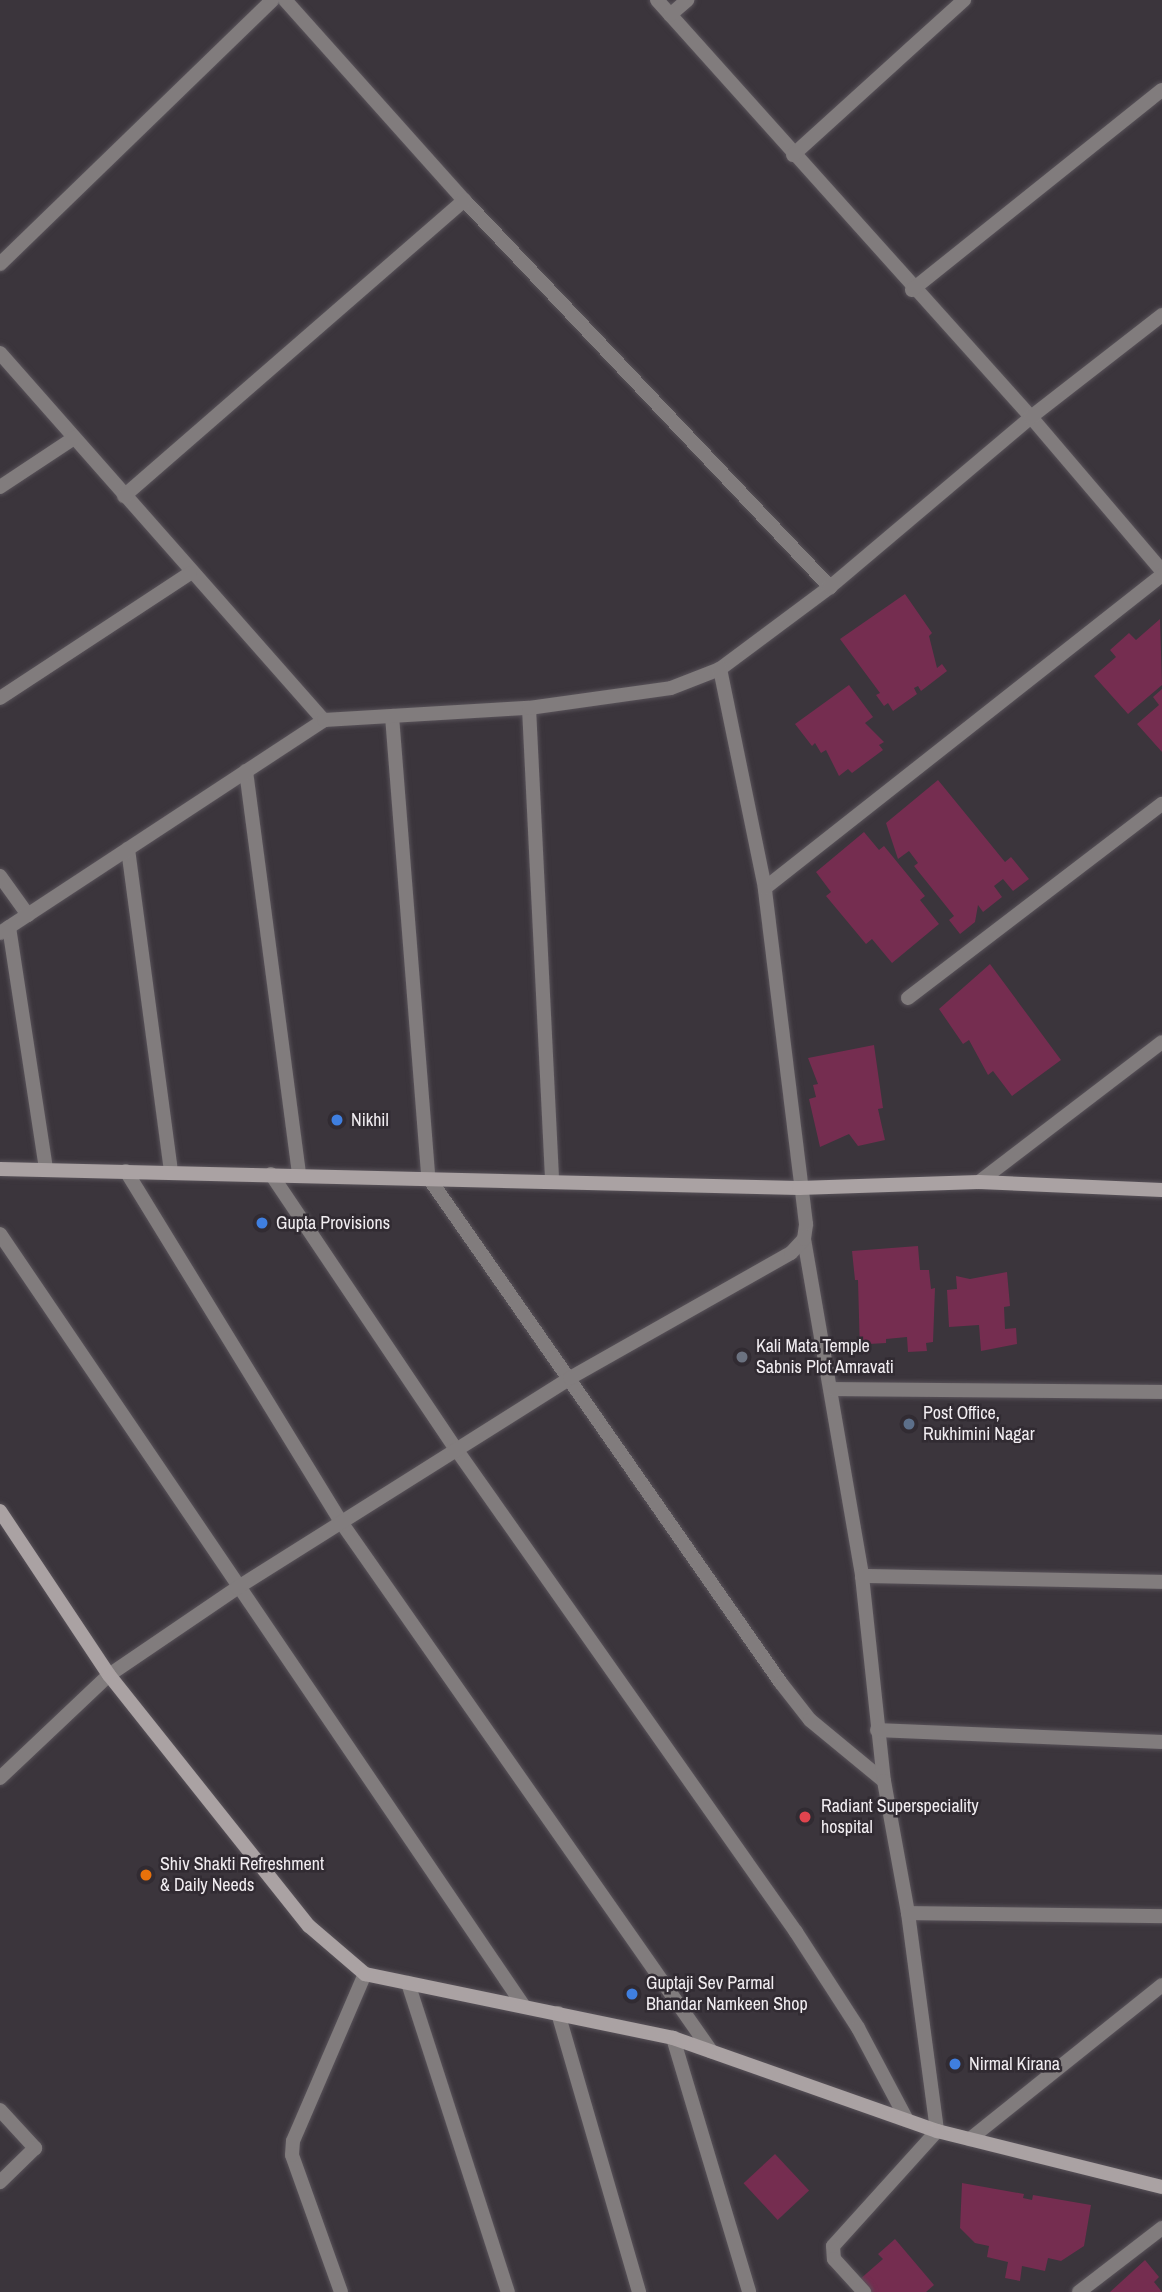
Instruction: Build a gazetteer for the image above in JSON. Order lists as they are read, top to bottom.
{
  "places": [
    "Nikhil",
    "Gupta Provisions",
    "Kali Mata Temple Sabnis Plot Amravati",
    "Post Office, Rukhimini Nagar",
    "Radiant Superspeciality hospital",
    "Shiv Shakti Refreshment & Daily Needs",
    "Guptaji Sev Parmal Bhandar Namkeen Shop",
    "Nirmal Kirana"
  ]
}
